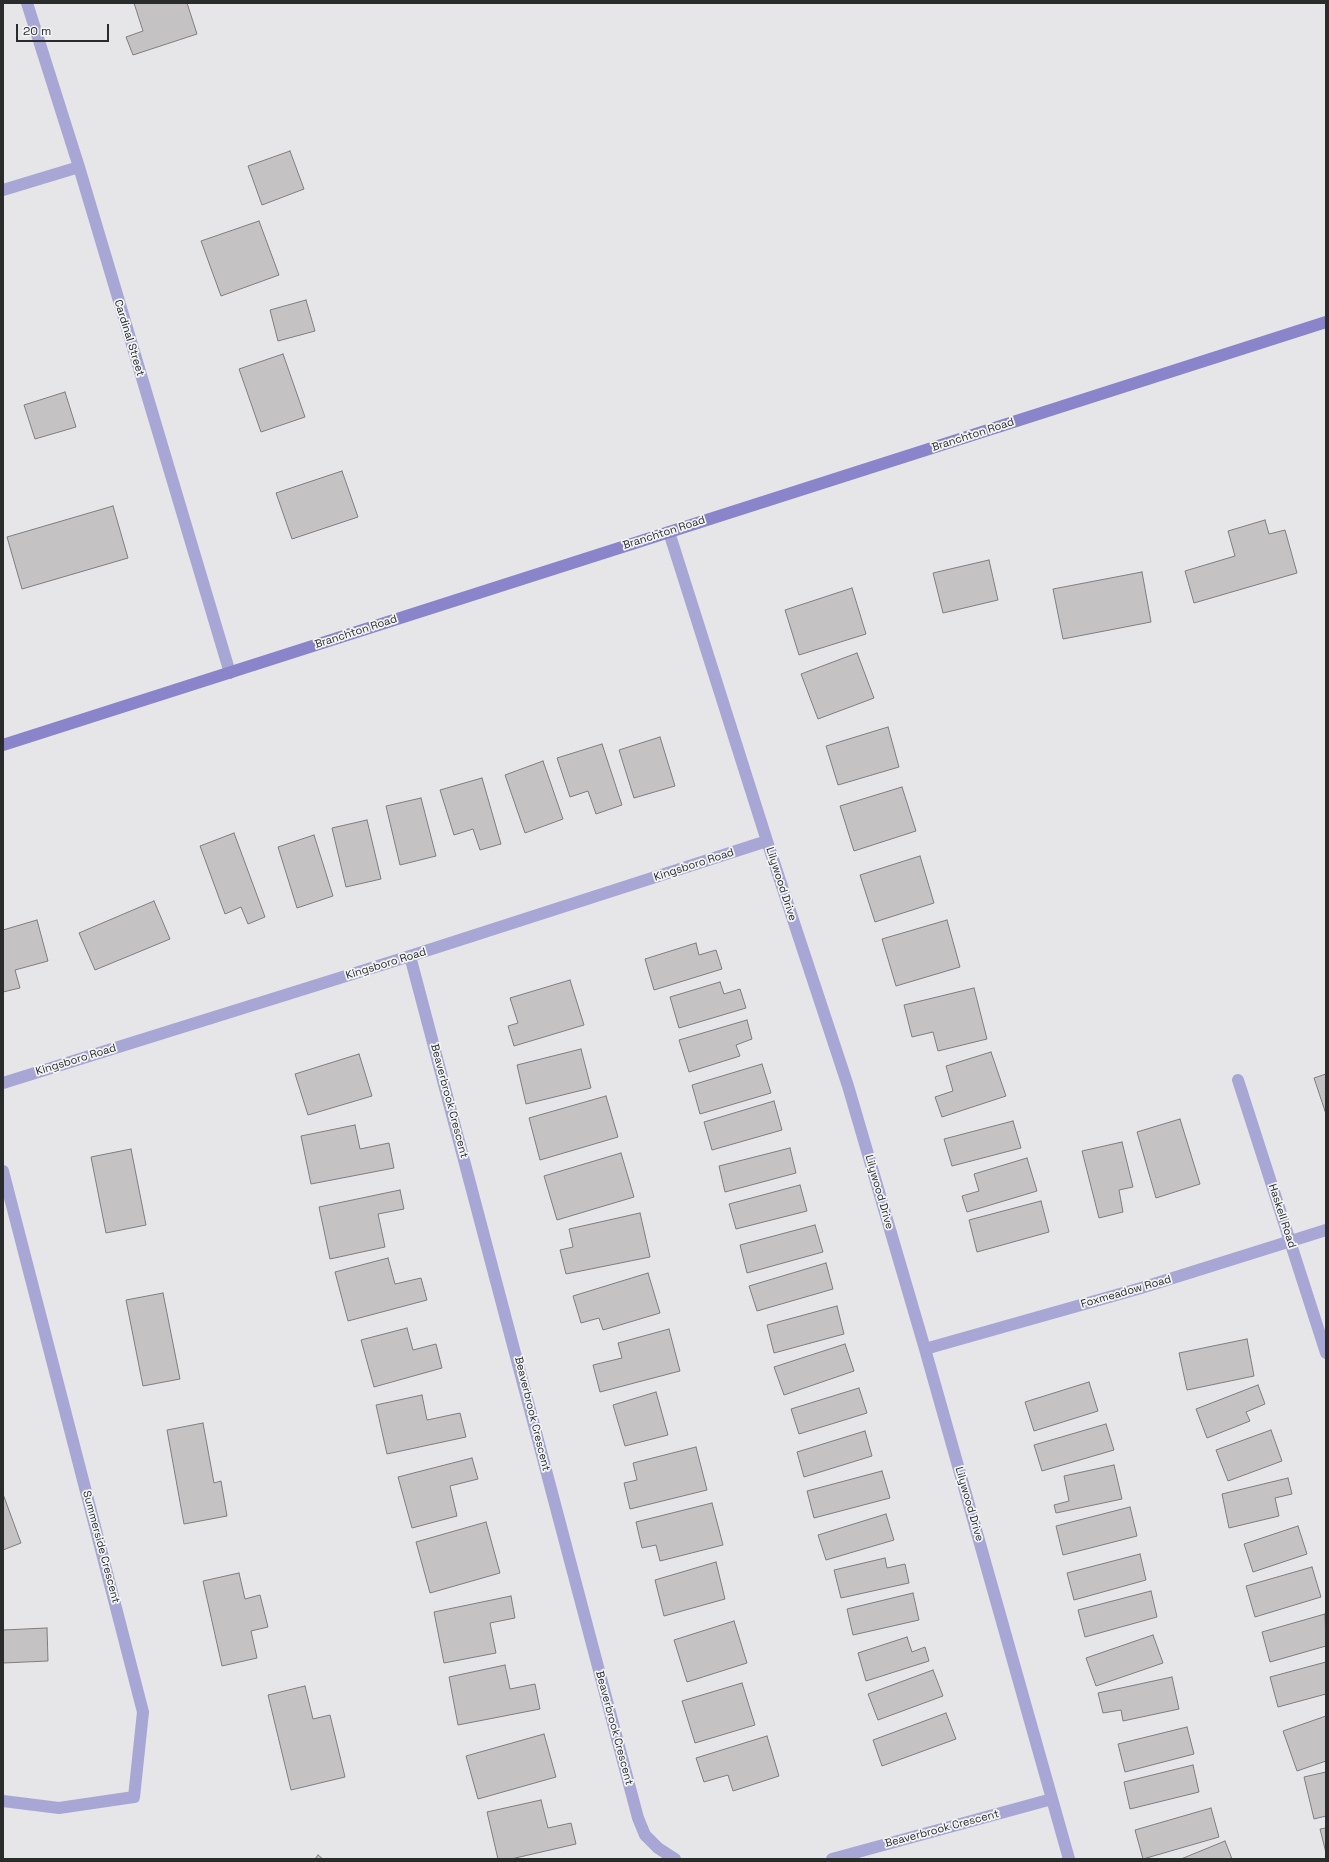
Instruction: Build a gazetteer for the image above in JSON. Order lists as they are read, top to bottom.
{
  "streets": {
    "main road": ["Branchton Road"],
    "street": [
      "Cardinal Street",
      "Kingsboro Road",
      "Lilywood Drive",
      "Beaverbrook Crescent",
      "Haskell Road",
      "Foxmeadow Road",
      "Summerside Crescent"
    ]
  },
  "crossings": [
    ["Cardinal Street", "Branchton Road"],
    ["Branchton Road", "Lilywood Drive"],
    ["Kingsboro Road", "Lilywood Drive"],
    ["Kingsboro Road", "Beaverbrook Crescent"],
    ["Lilywood Drive", "Beaverbrook Crescent"],
    ["Lilywood Drive", "Foxmeadow Road"],
    ["Haskell Road", "Foxmeadow Road"]
  ],
  "scale_bar": "20 m"
}
